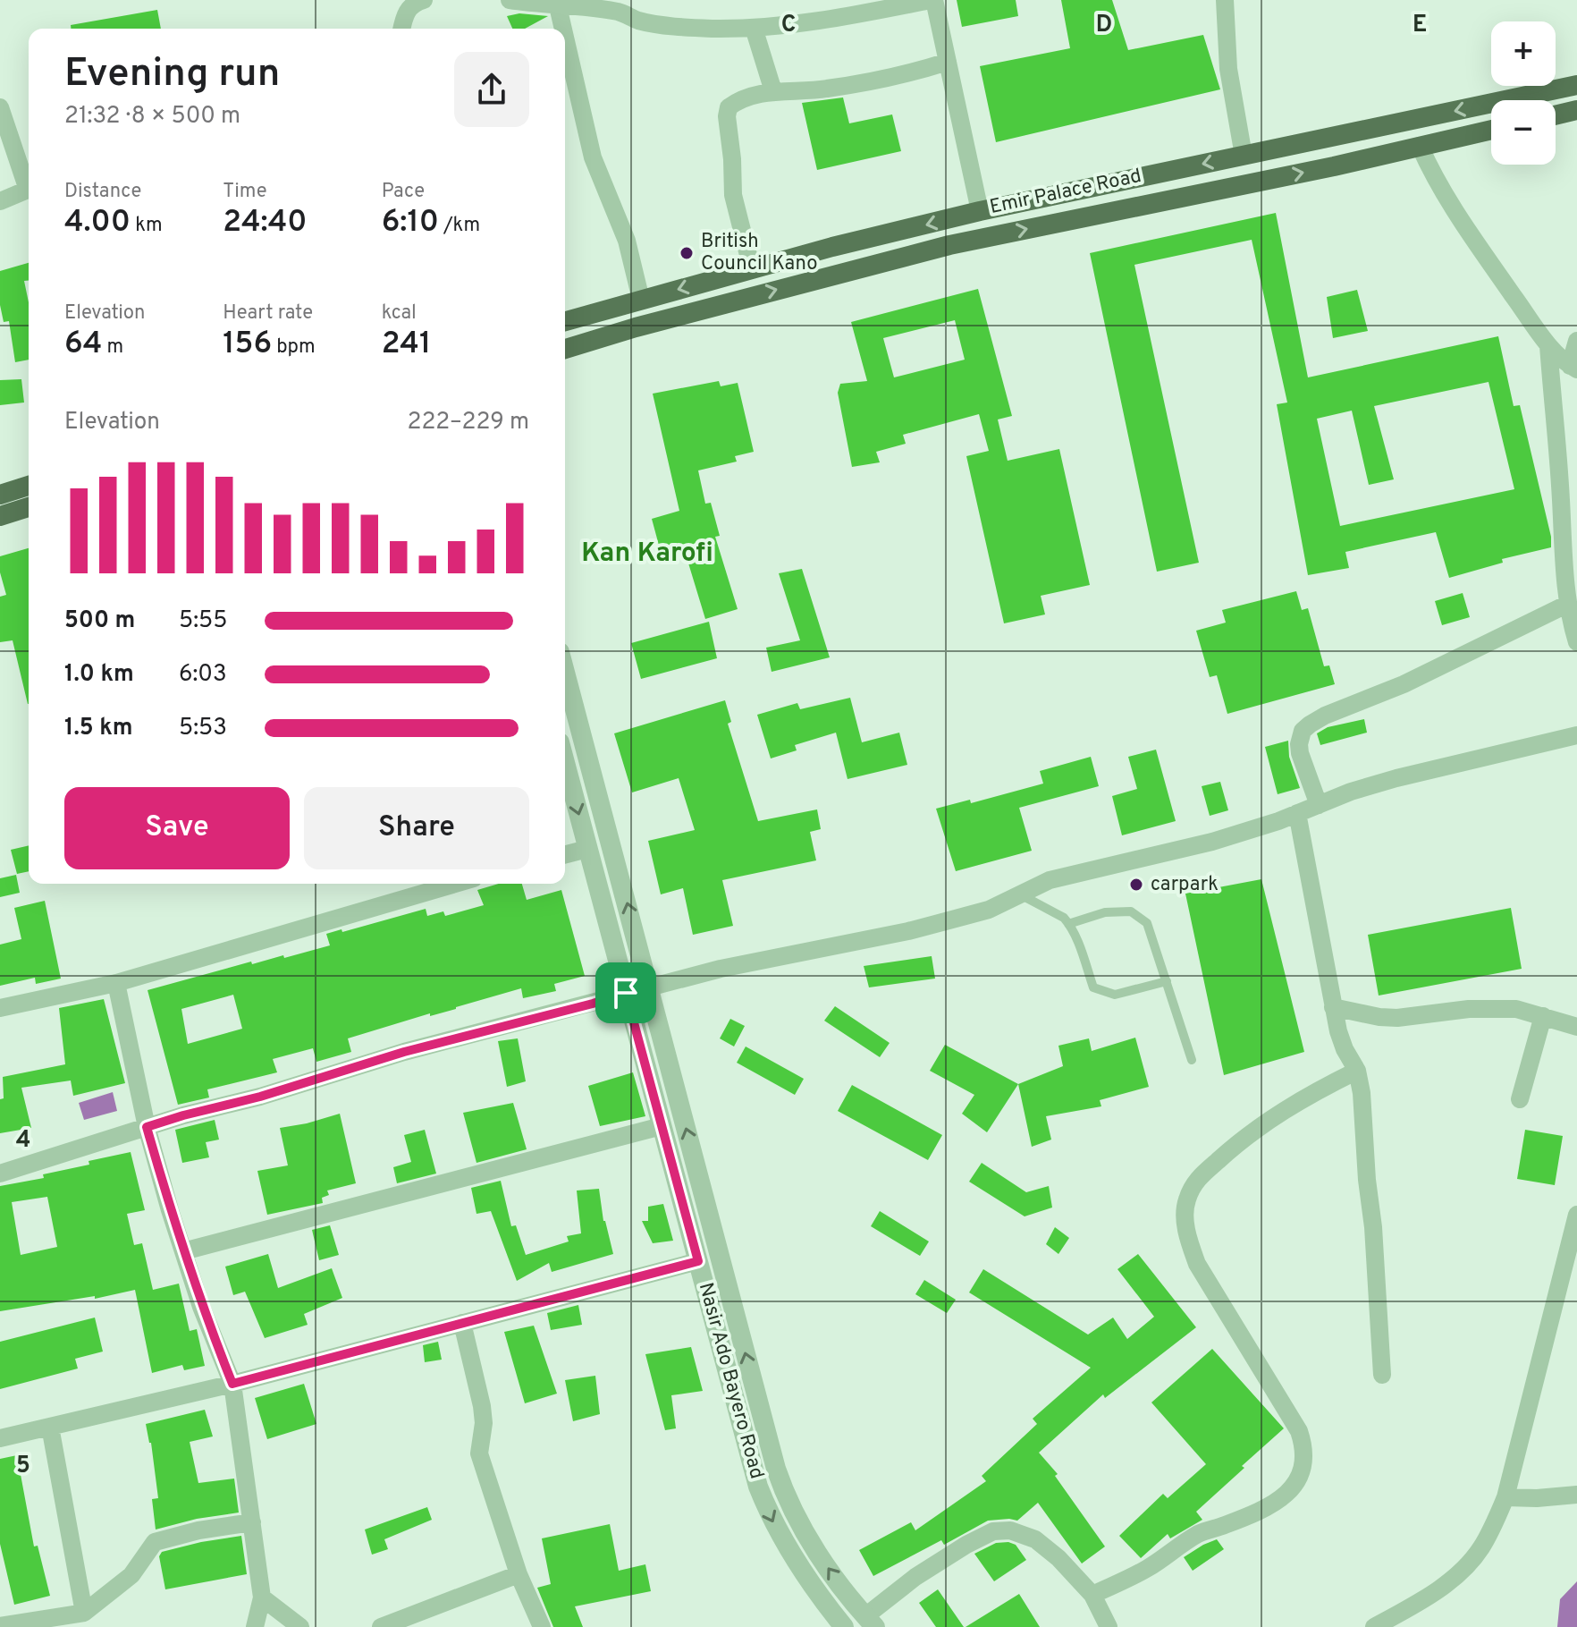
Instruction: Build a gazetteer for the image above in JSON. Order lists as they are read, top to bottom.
{
  "streets": {
    "main road": ["Emir Palace Road"],
    "street": ["Nasir Ado Bayero Road"]
  },
  "districts": ["Kan Karofi"],
  "places": ["British Council Kano", "carpark"],
  "page": {
    "map_buttons": ["+", "−"],
    "heading": ["Evening run", "21:32 · 8 × 500 m"],
    "stats": [
      ["Distance", "4.00 km"],
      ["Time", "24:40"],
      ["Pace", "6:10 /km"],
      ["Elevation", "64 m"],
      ["Heart rate", "156 bpm"],
      ["kcal", "241"]
    ],
    "chart": ["Elevation", "222–229 m"],
    "list": [
      {
        "name": "500 m",
        "note": "5:55"
      },
      {
        "name": "1.0 km",
        "note": "6:03"
      },
      {
        "name": "1.5 km",
        "note": "5:53"
      }
    ],
    "buttons": ["Save", "Share"]
  },
  "grid": {
    "columns": ["C", "D", "E"],
    "rows": ["4", "5"]
  }
}
